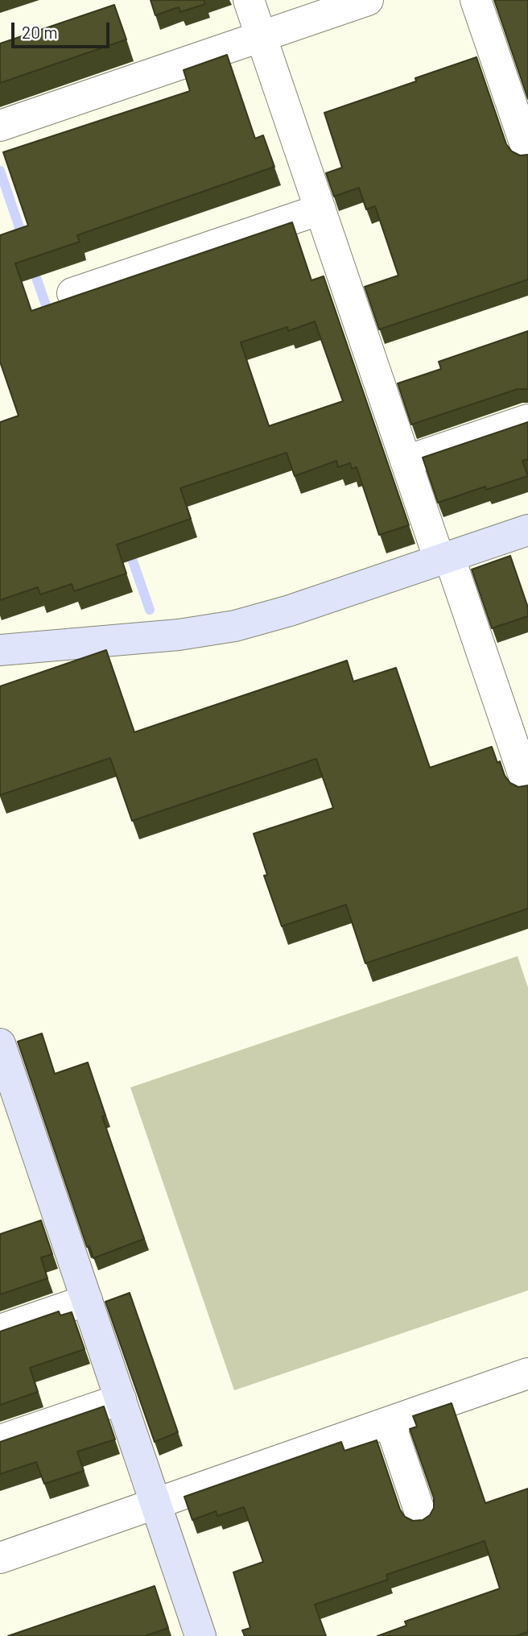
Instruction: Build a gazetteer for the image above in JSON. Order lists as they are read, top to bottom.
{
  "scale_bar": "20 m"
}
